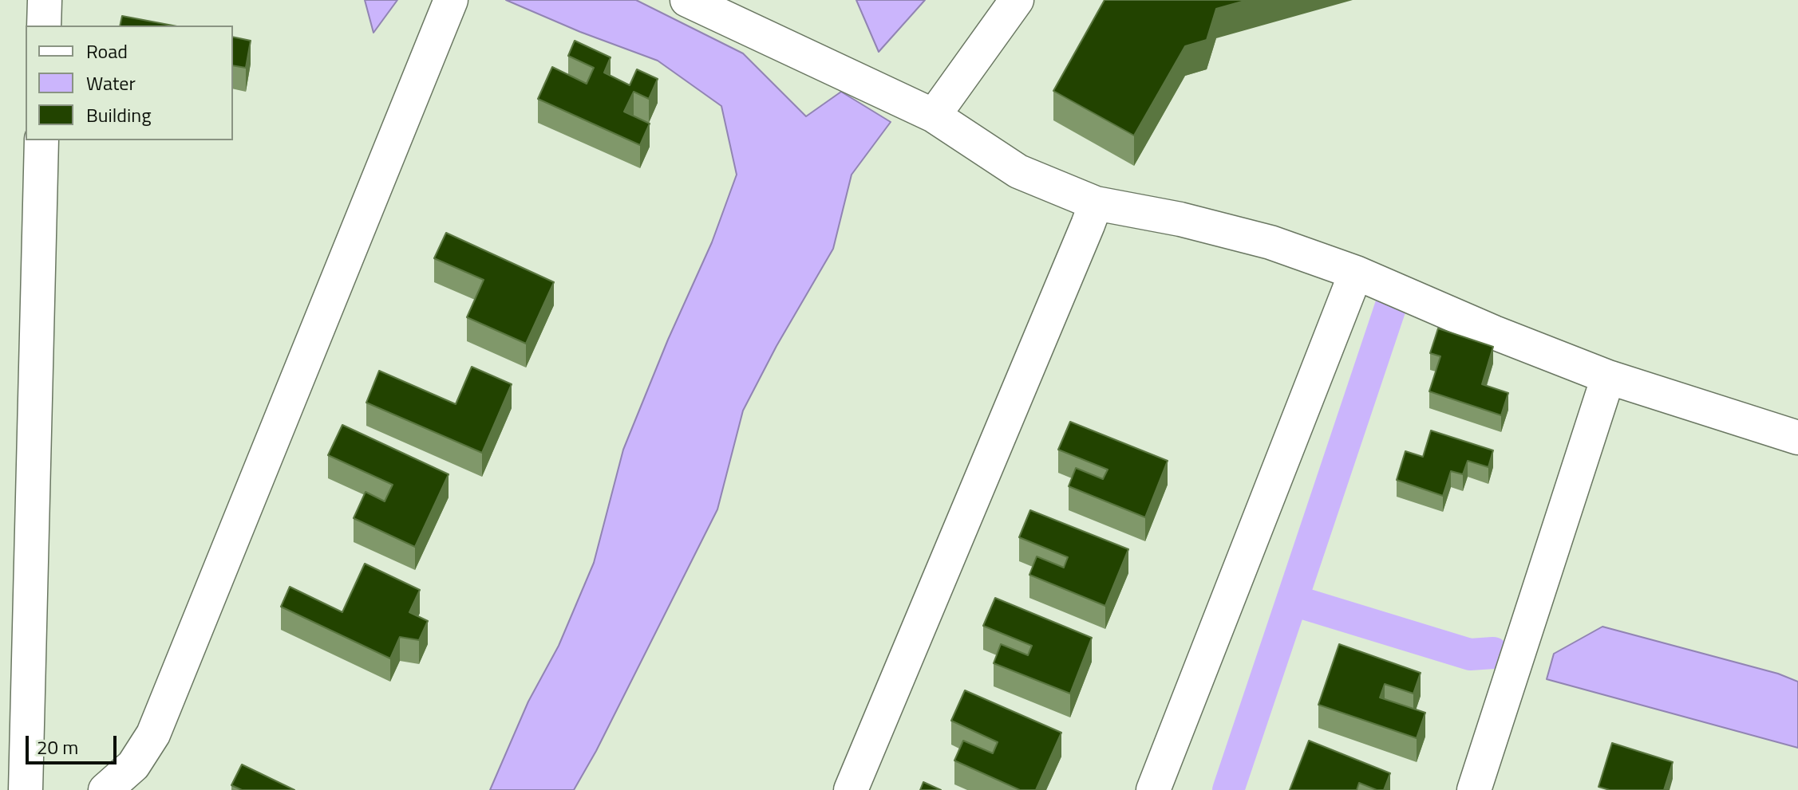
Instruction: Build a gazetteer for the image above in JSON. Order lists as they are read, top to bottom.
{
  "legend": ["Road", "Water", "Building"],
  "scale_bar": "20 m"
}
